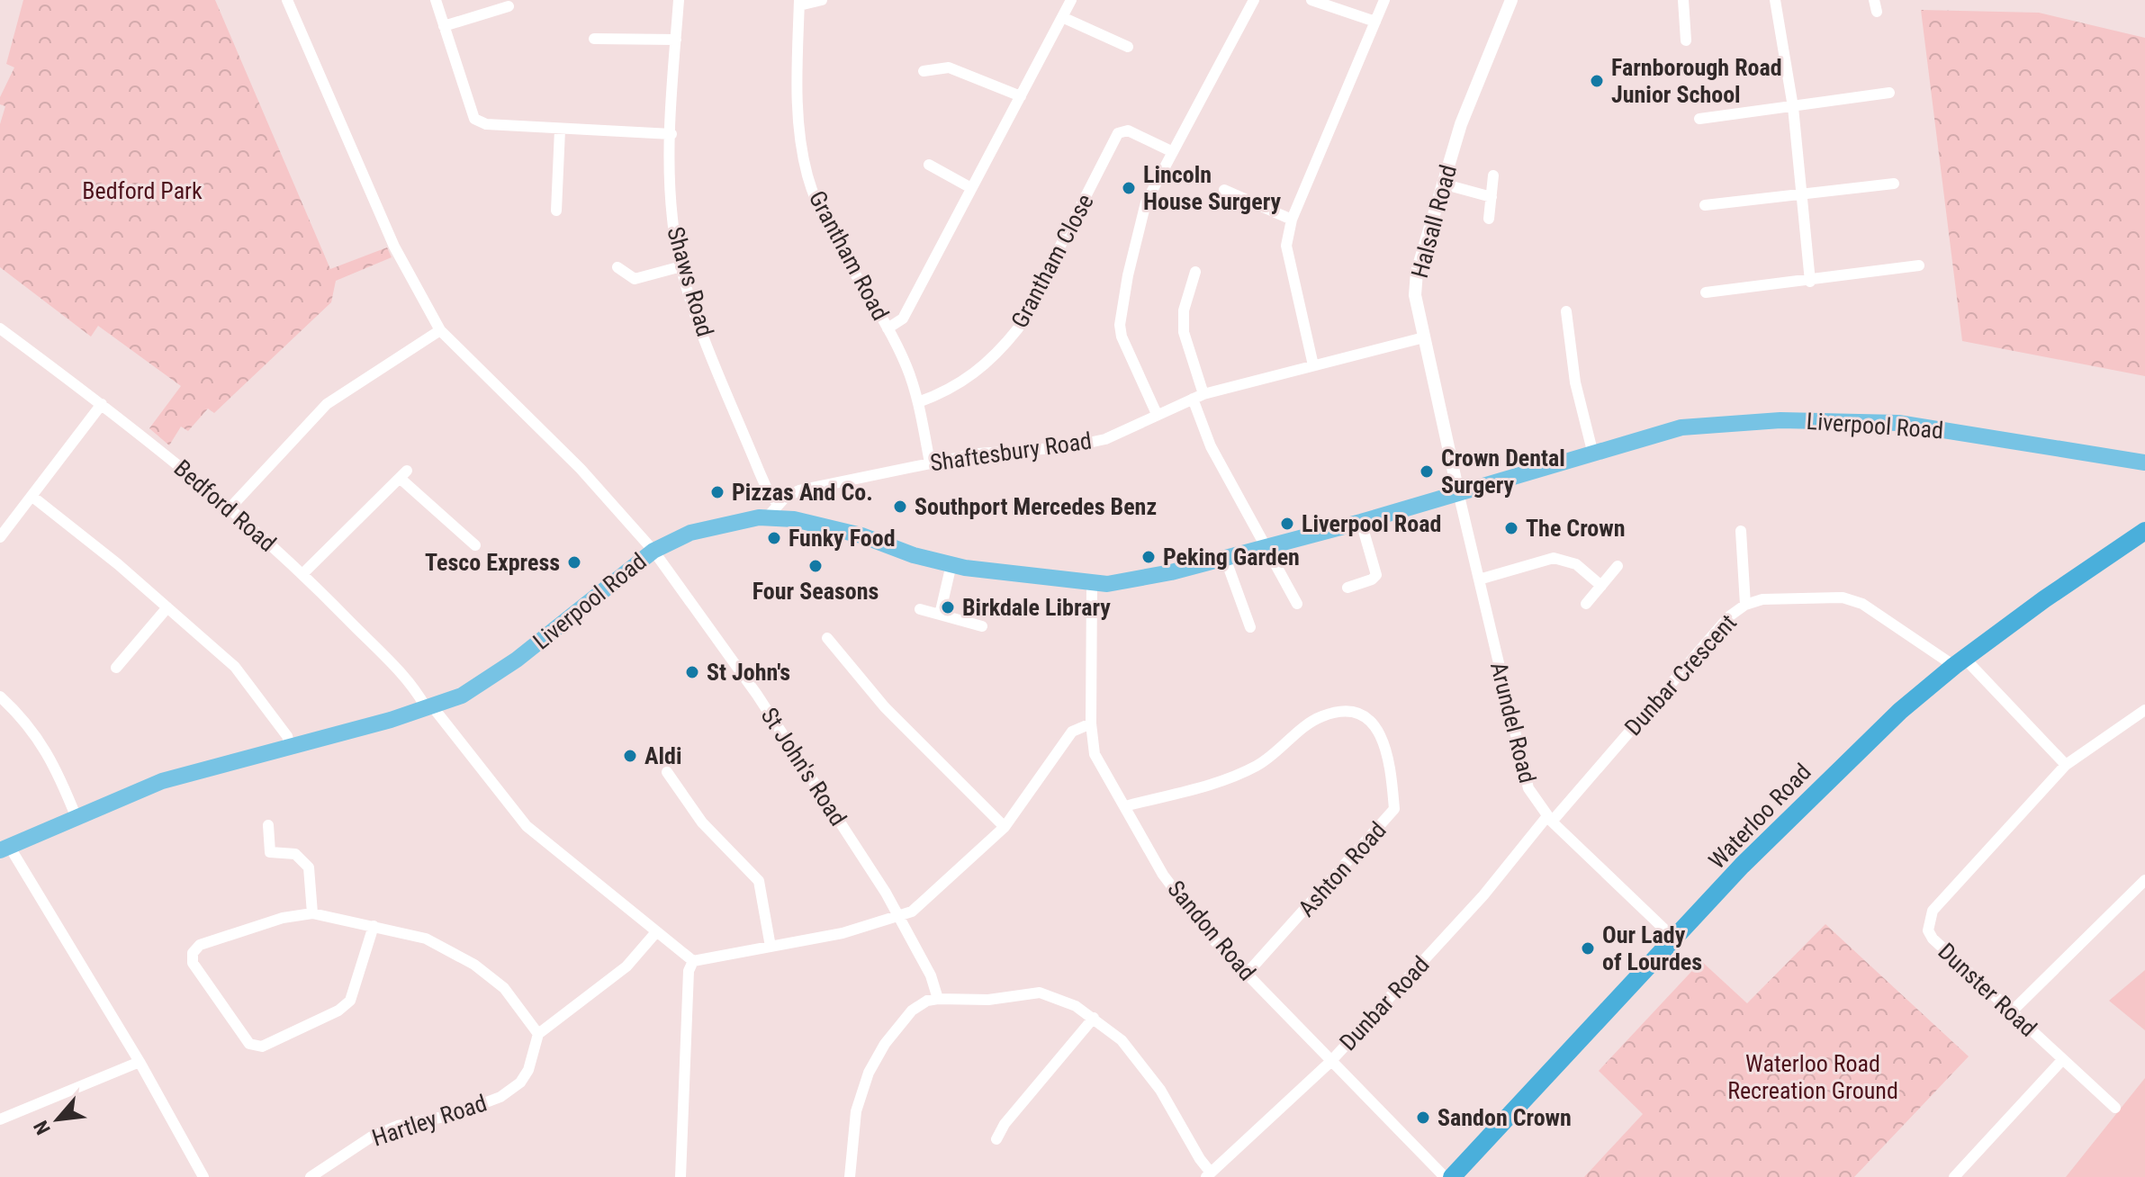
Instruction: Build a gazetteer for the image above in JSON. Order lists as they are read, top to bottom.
{
  "streets": {
    "highway": ["Waterloo Road"],
    "main road": ["Liverpool Road"],
    "street": [
      "Halsall Road",
      "Grantham Road",
      "Grantham Close",
      "Shaws Road",
      "Shaftesbury Road",
      "Bedford Road",
      "Dunbar Crescent",
      "Arundel Road",
      "St John's Road",
      "Ashton Road",
      "Sandon Road",
      "Dunster Road",
      "Dunbar Road",
      "Hartley Road"
    ]
  },
  "crossings": [
    ["Halsall Road", "Liverpool Road"],
    ["Halsall Road", "Shaftesbury Road"],
    ["Halsall Road", "Arundel Road"],
    ["Grantham Road", "Grantham Close"],
    ["Grantham Road", "Shaftesbury Road"],
    ["Shaws Road", "Shaftesbury Road"],
    ["Liverpool Road", "Shaftesbury Road"],
    ["Liverpool Road", "Bedford Road"],
    ["Liverpool Road", "Arundel Road"],
    ["Liverpool Road", "St John's Road"],
    ["Liverpool Road", "Sandon Road"],
    ["Dunbar Crescent", "Arundel Road"],
    ["Dunbar Crescent", "Waterloo Road"],
    ["Dunbar Crescent", "Dunster Road"],
    ["Dunbar Crescent", "Dunbar Road"],
    ["Arundel Road", "Waterloo Road"],
    ["Arundel Road", "Dunbar Road"],
    ["Waterloo Road", "Sandon Road"],
    ["Ashton Road", "Sandon Road"],
    ["Sandon Road", "Dunbar Road"]
  ],
  "parks": ["Bedford Park", "Waterloo Road Recreation Ground"],
  "places": [
    "Farnborough Road Junior School",
    "Lincoln House Surgery",
    "Crown Dental Surgery",
    "Pizzas And Co.",
    "Southport Mercedes Benz",
    "Liverpool Road",
    "The Crown",
    "Funky Food",
    "Peking Garden",
    "Tesco Express",
    "Four Seasons",
    "Birkdale Library",
    "St John's",
    "Aldi",
    "Our Lady of Lourdes",
    "Sandon Crown"
  ],
  "north": "bottom left"
}
